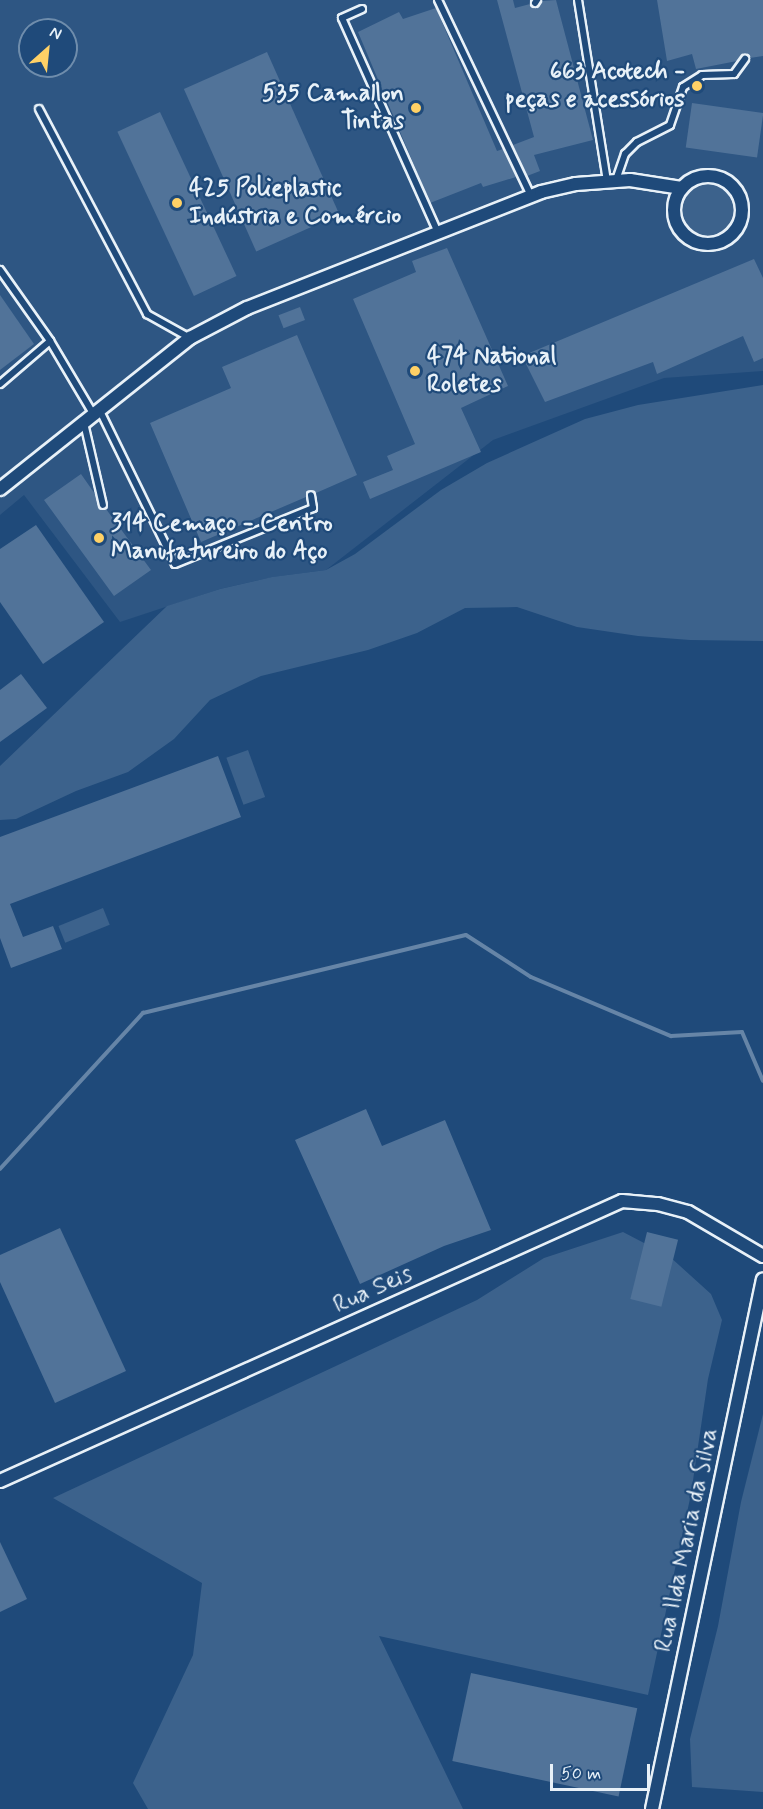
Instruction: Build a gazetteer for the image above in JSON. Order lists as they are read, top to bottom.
{
  "streets": {
    "street": ["Rua Seis", "Rua Ilda Maria da Silva"]
  },
  "places": [
    "663 Acotech - peças e acessórios",
    "535 Camallon Tintas",
    "425 Polieplastic Indústria e Comércio",
    "474 National Roletes",
    "314 Cemaço - Centro Manufatureiro do Aço"
  ],
  "scale_bar": "50 m",
  "north": "top right"
}
